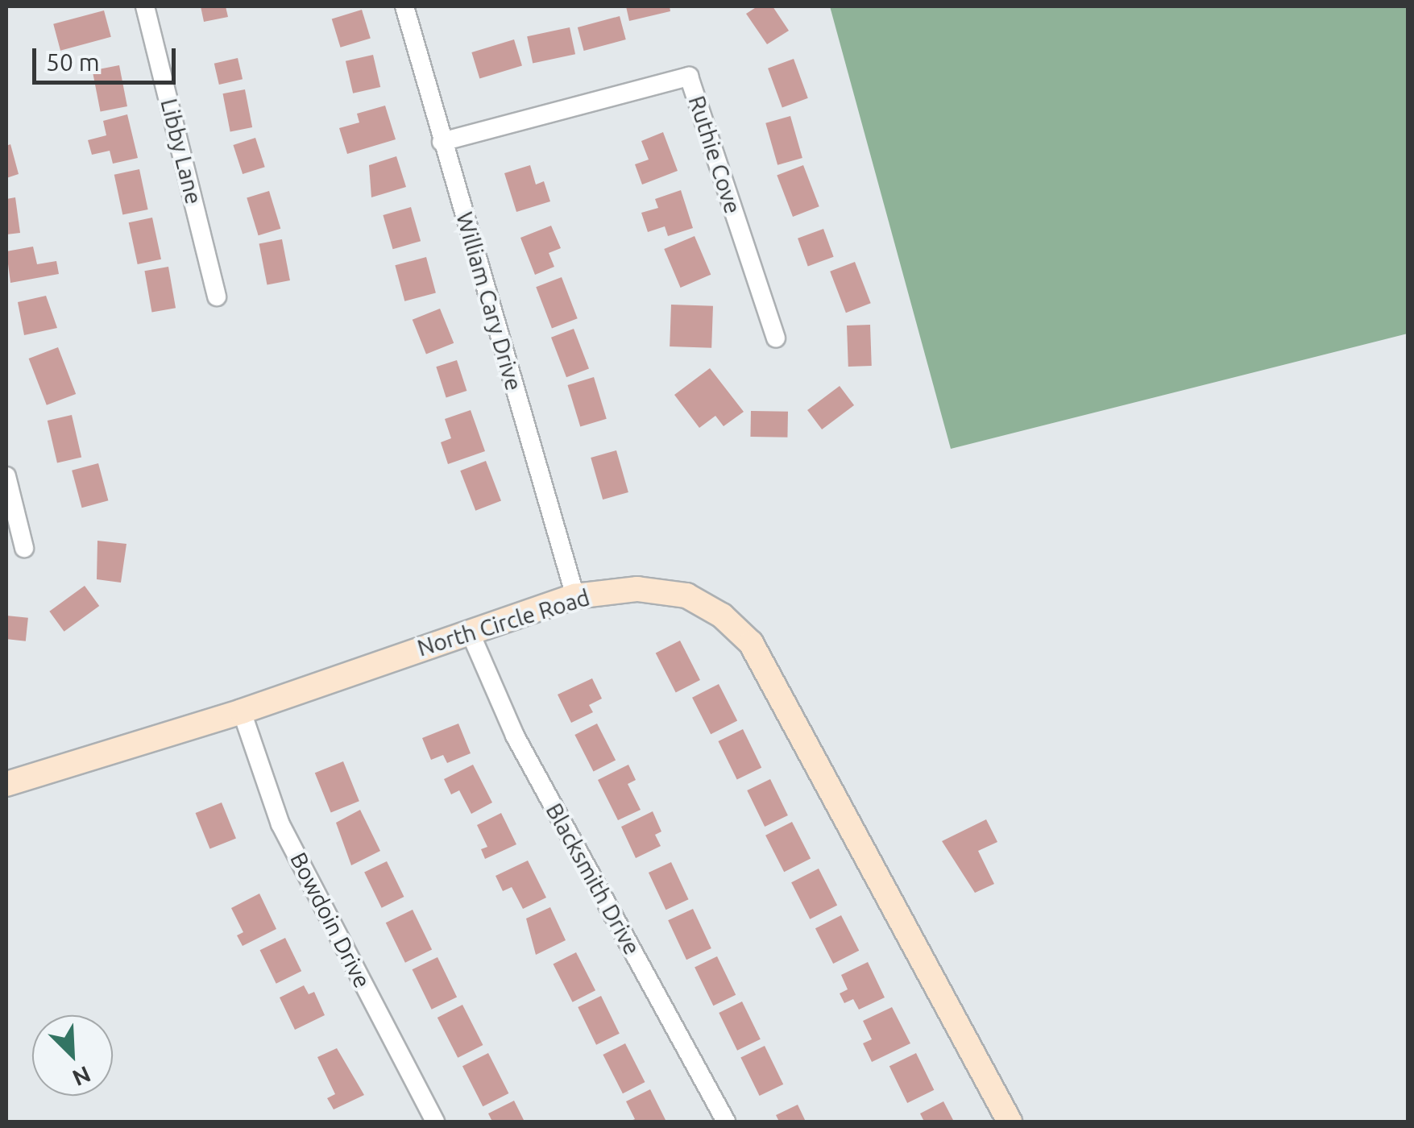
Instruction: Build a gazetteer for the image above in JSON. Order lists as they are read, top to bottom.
{
  "streets": {
    "street": [
      "Libby Lane",
      "Ruthie Cove",
      "William Cary Drive",
      "North Circle Road",
      "Blacksmith Drive",
      "Bowdoin Drive"
    ]
  },
  "crossings": [
    ["Ruthie Cove", "William Cary Drive"],
    ["William Cary Drive", "North Circle Road"],
    ["North Circle Road", "Blacksmith Drive"],
    ["North Circle Road", "Bowdoin Drive"]
  ],
  "scale_bar": "50 m",
  "north": "bottom right"
}
